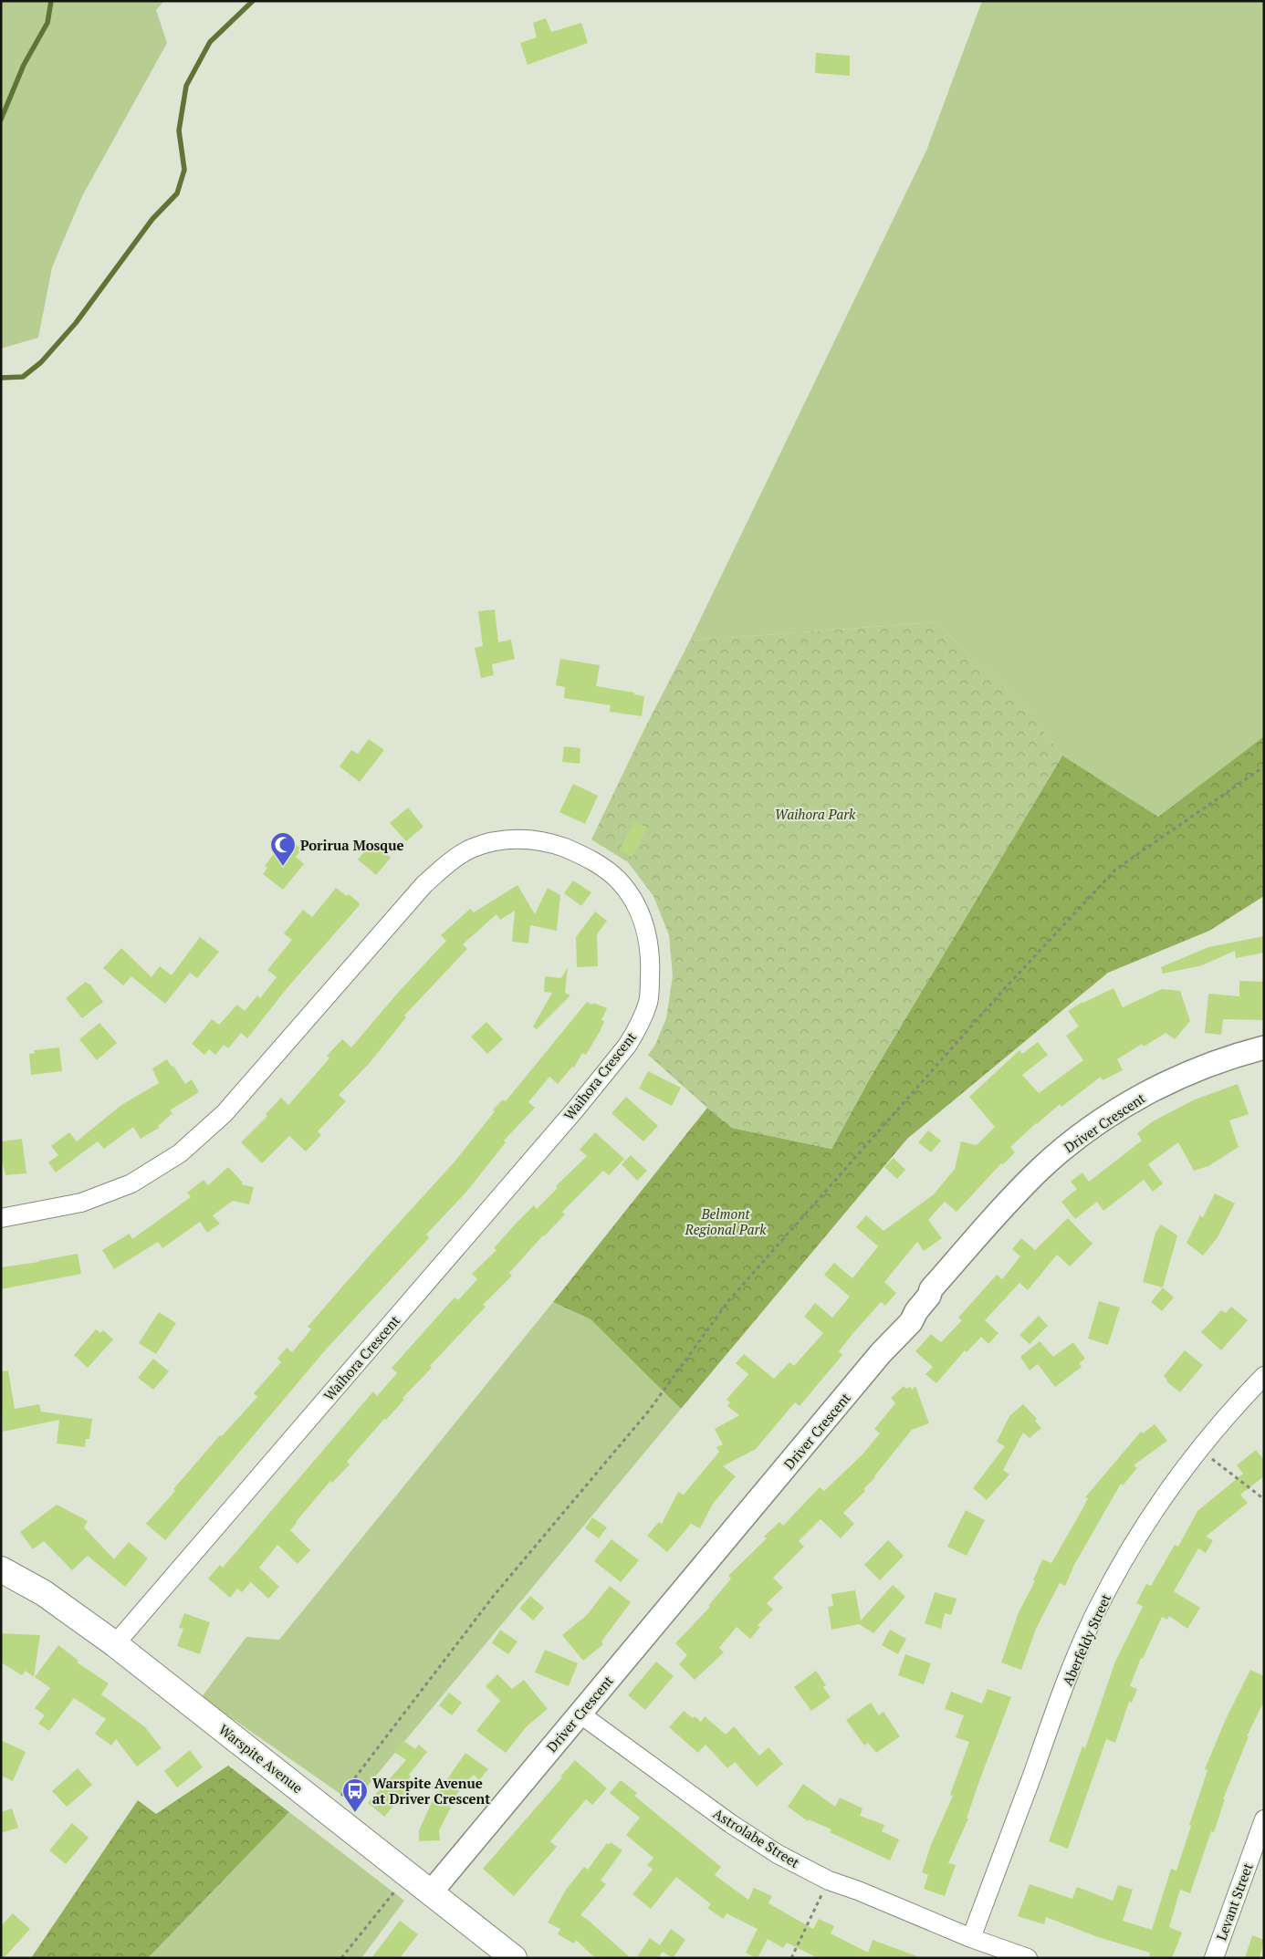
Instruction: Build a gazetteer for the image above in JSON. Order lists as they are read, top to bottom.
{
  "streets": {
    "main road": ["Warspite Avenue"],
    "street": [
      "Waihora Crescent",
      "Driver Crescent",
      "Aberfeldy Street",
      "Astrolabe Street",
      "Levant Street"
    ]
  },
  "crossings": [
    ["Waihora Crescent", "Warspite Avenue"],
    ["Driver Crescent", "Warspite Avenue"],
    ["Driver Crescent", "Astrolabe Street"],
    ["Aberfeldy Street", "Astrolabe Street"]
  ],
  "parks": ["Waihora Park", "Belmont Regional Park"],
  "places": {
    "mosque": ["Porirua Mosque"],
    "bus stop": ["Warspite Avenue at Driver Crescent"]
  }
}
